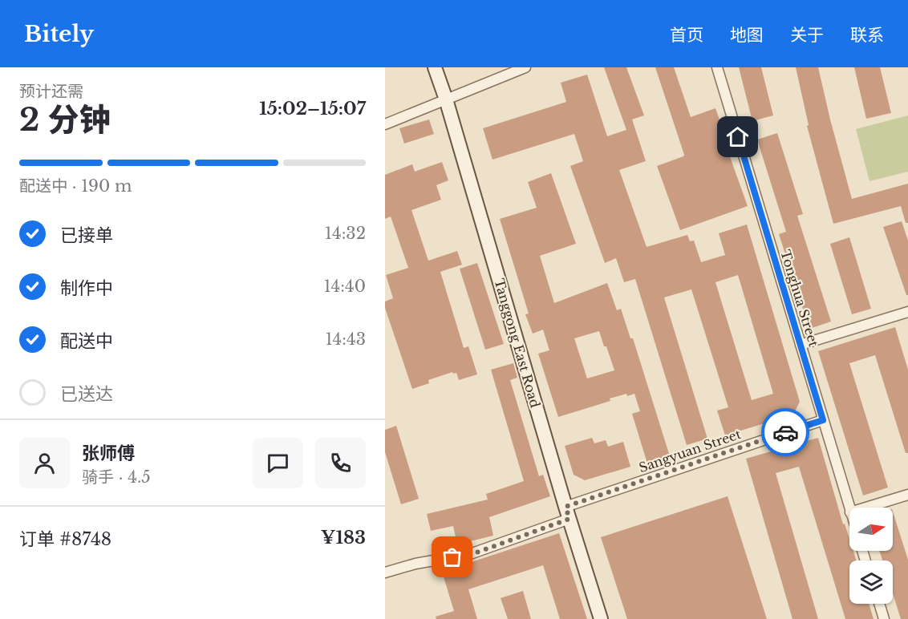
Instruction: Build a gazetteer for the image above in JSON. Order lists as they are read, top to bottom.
{
  "streets": {
    "street": ["Tonghua Street", "Tanggong East Road", "Sangyuan Street"]
  },
  "crossings": [
    ["Tonghua Street", "Sangyuan Street"],
    ["Tanggong East Road", "Sangyuan Street"]
  ],
  "north": "right",
  "page": {
    "header": "Bitely",
    "nav": [
      "首页",
      "地图",
      "关于",
      "联系"
    ],
    "heading": ["2 分钟", "预计还需", "15:02–15:07"],
    "panel": [
      "张师傅",
      "骑手 · 4.5",
      "订单 #8748",
      "¥183"
    ],
    "bar": "配送中 · 190 m",
    "list": [
      ["已接单", "14:32"],
      ["制作中", "14:40"],
      ["配送中", "14:43"],
      "已送达"
    ]
  }
}
